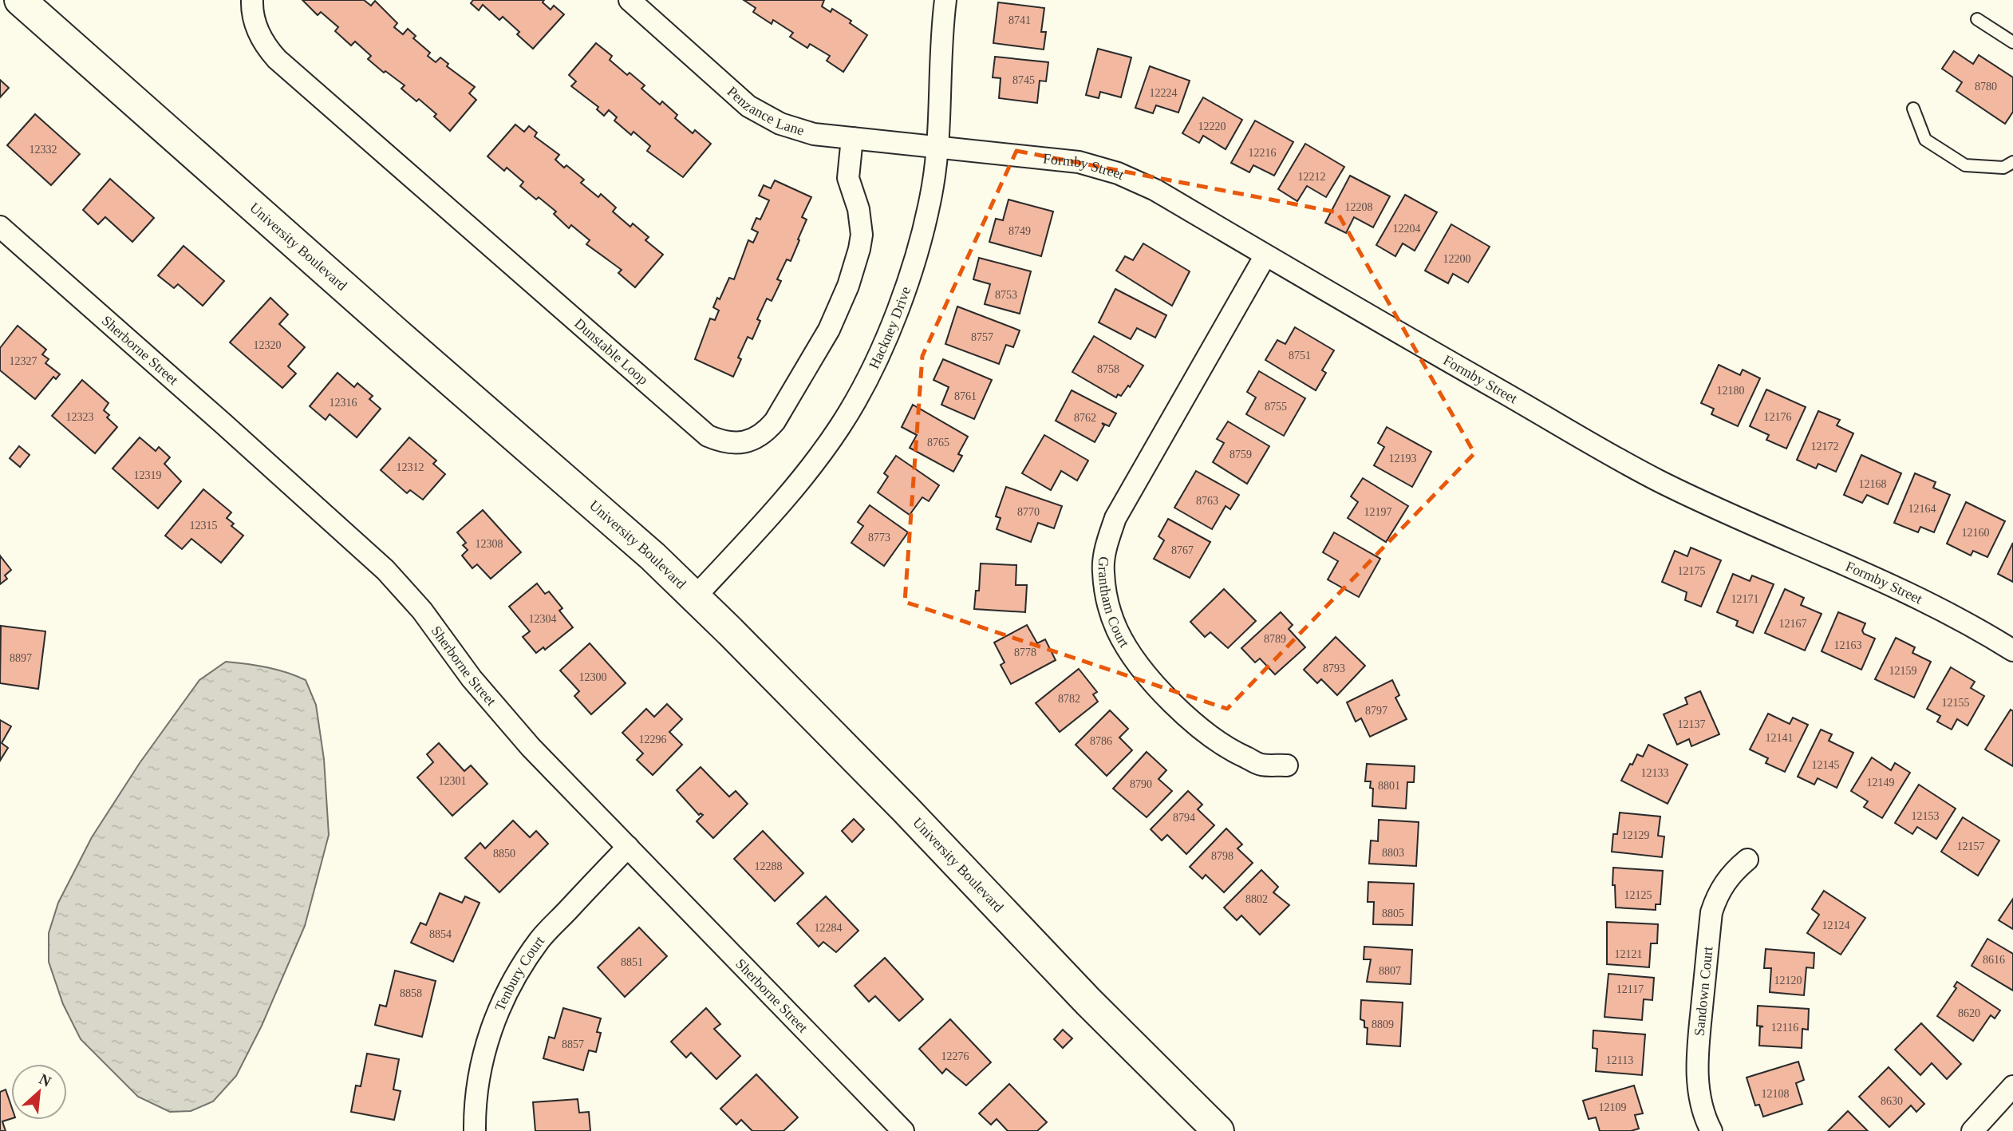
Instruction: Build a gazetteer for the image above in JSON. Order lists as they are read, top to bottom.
{
  "streets": {
    "street": [
      "Penzance Lane",
      "Formby Street",
      "University Boulevard",
      "Hackney Drive",
      "Sherborne Street",
      "Dunstable Loop",
      "Grantham Court",
      "Tenbury Court",
      "Sandown Court"
    ]
  },
  "crossings": [
    ["Penzance Lane", "Formby Street"],
    ["Penzance Lane", "Hackney Drive"],
    ["Penzance Lane", "Dunstable Loop"],
    ["Formby Street", "Hackney Drive"],
    ["Formby Street", "Grantham Court"],
    ["University Boulevard", "Hackney Drive"],
    ["Sherborne Street", "Tenbury Court"]
  ],
  "house_numbers": [
    "8741",
    "8745",
    "8780",
    "12224",
    "12220",
    "12332",
    "12216",
    "12212",
    "12208",
    "12204",
    "8749",
    "12200",
    "8753",
    "8757",
    "12320",
    "8751",
    "12327",
    "8758",
    "12180",
    "8761",
    "12316",
    "8755",
    "12323",
    "12176",
    "8762",
    "8765",
    "12172",
    "8759",
    "12193",
    "12312",
    "12319",
    "12168",
    "8763",
    "12164",
    "8770",
    "12197",
    "12315",
    "12160",
    "8773",
    "12308",
    "8767",
    "12175",
    "12171",
    "12304",
    "12167",
    "8789",
    "12163",
    "8778",
    "8897",
    "8793",
    "12159",
    "12300",
    "8782",
    "12155",
    "8797",
    "12137",
    "12141",
    "12296",
    "8786",
    "12145",
    "12133",
    "12301",
    "12149",
    "8790",
    "8801",
    "12153",
    "8794",
    "12129",
    "12157",
    "8803",
    "8850",
    "8798",
    "12288",
    "12125",
    "8802",
    "8805",
    "12124",
    "12284",
    "8854",
    "12121",
    "8616",
    "8851",
    "8807",
    "12120",
    "12117",
    "8858",
    "8620",
    "8809",
    "12116",
    "8857",
    "12276",
    "12113",
    "12108",
    "8630",
    "12109"
  ],
  "north": "top right"
}
